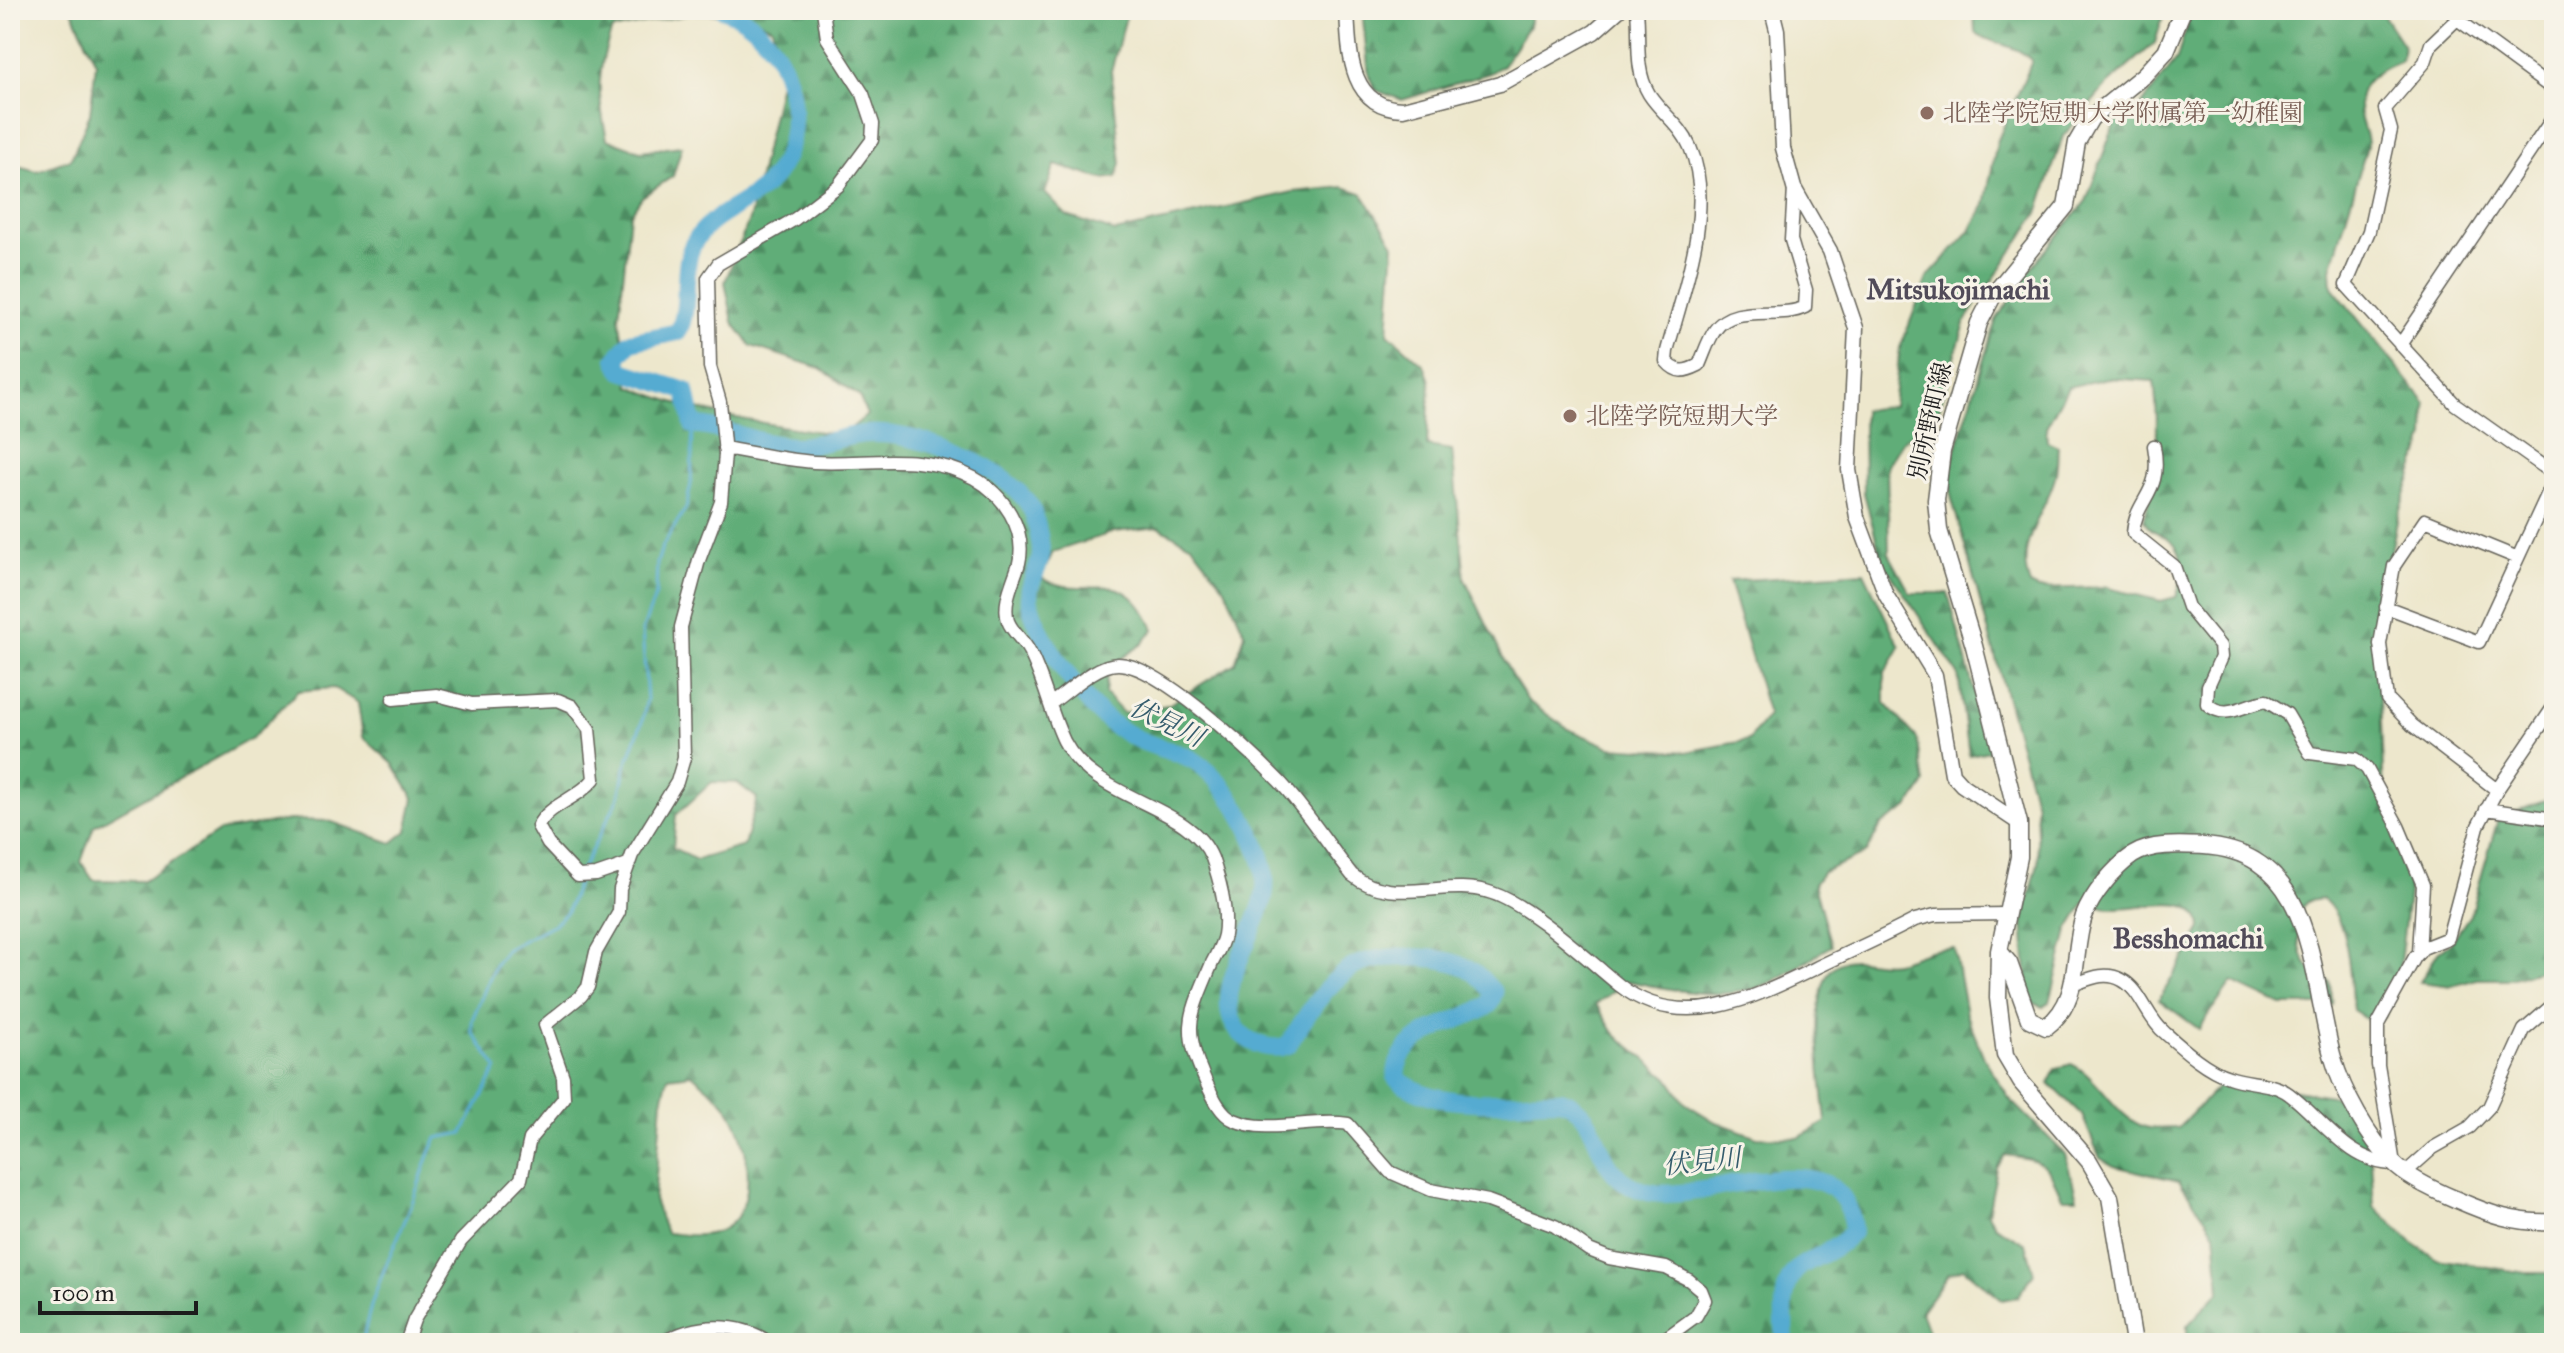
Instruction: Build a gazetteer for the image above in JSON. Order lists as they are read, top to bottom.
{
  "streets": {
    "main road": ["別所野町線"]
  },
  "districts": ["Mitsukojimachi", "Besshomachi"],
  "water": ["伏見川"],
  "places": ["北陸学院短期大学附属第一幼稚園", "北陸学院短期大学"],
  "scale_bar": "100 m"
}
